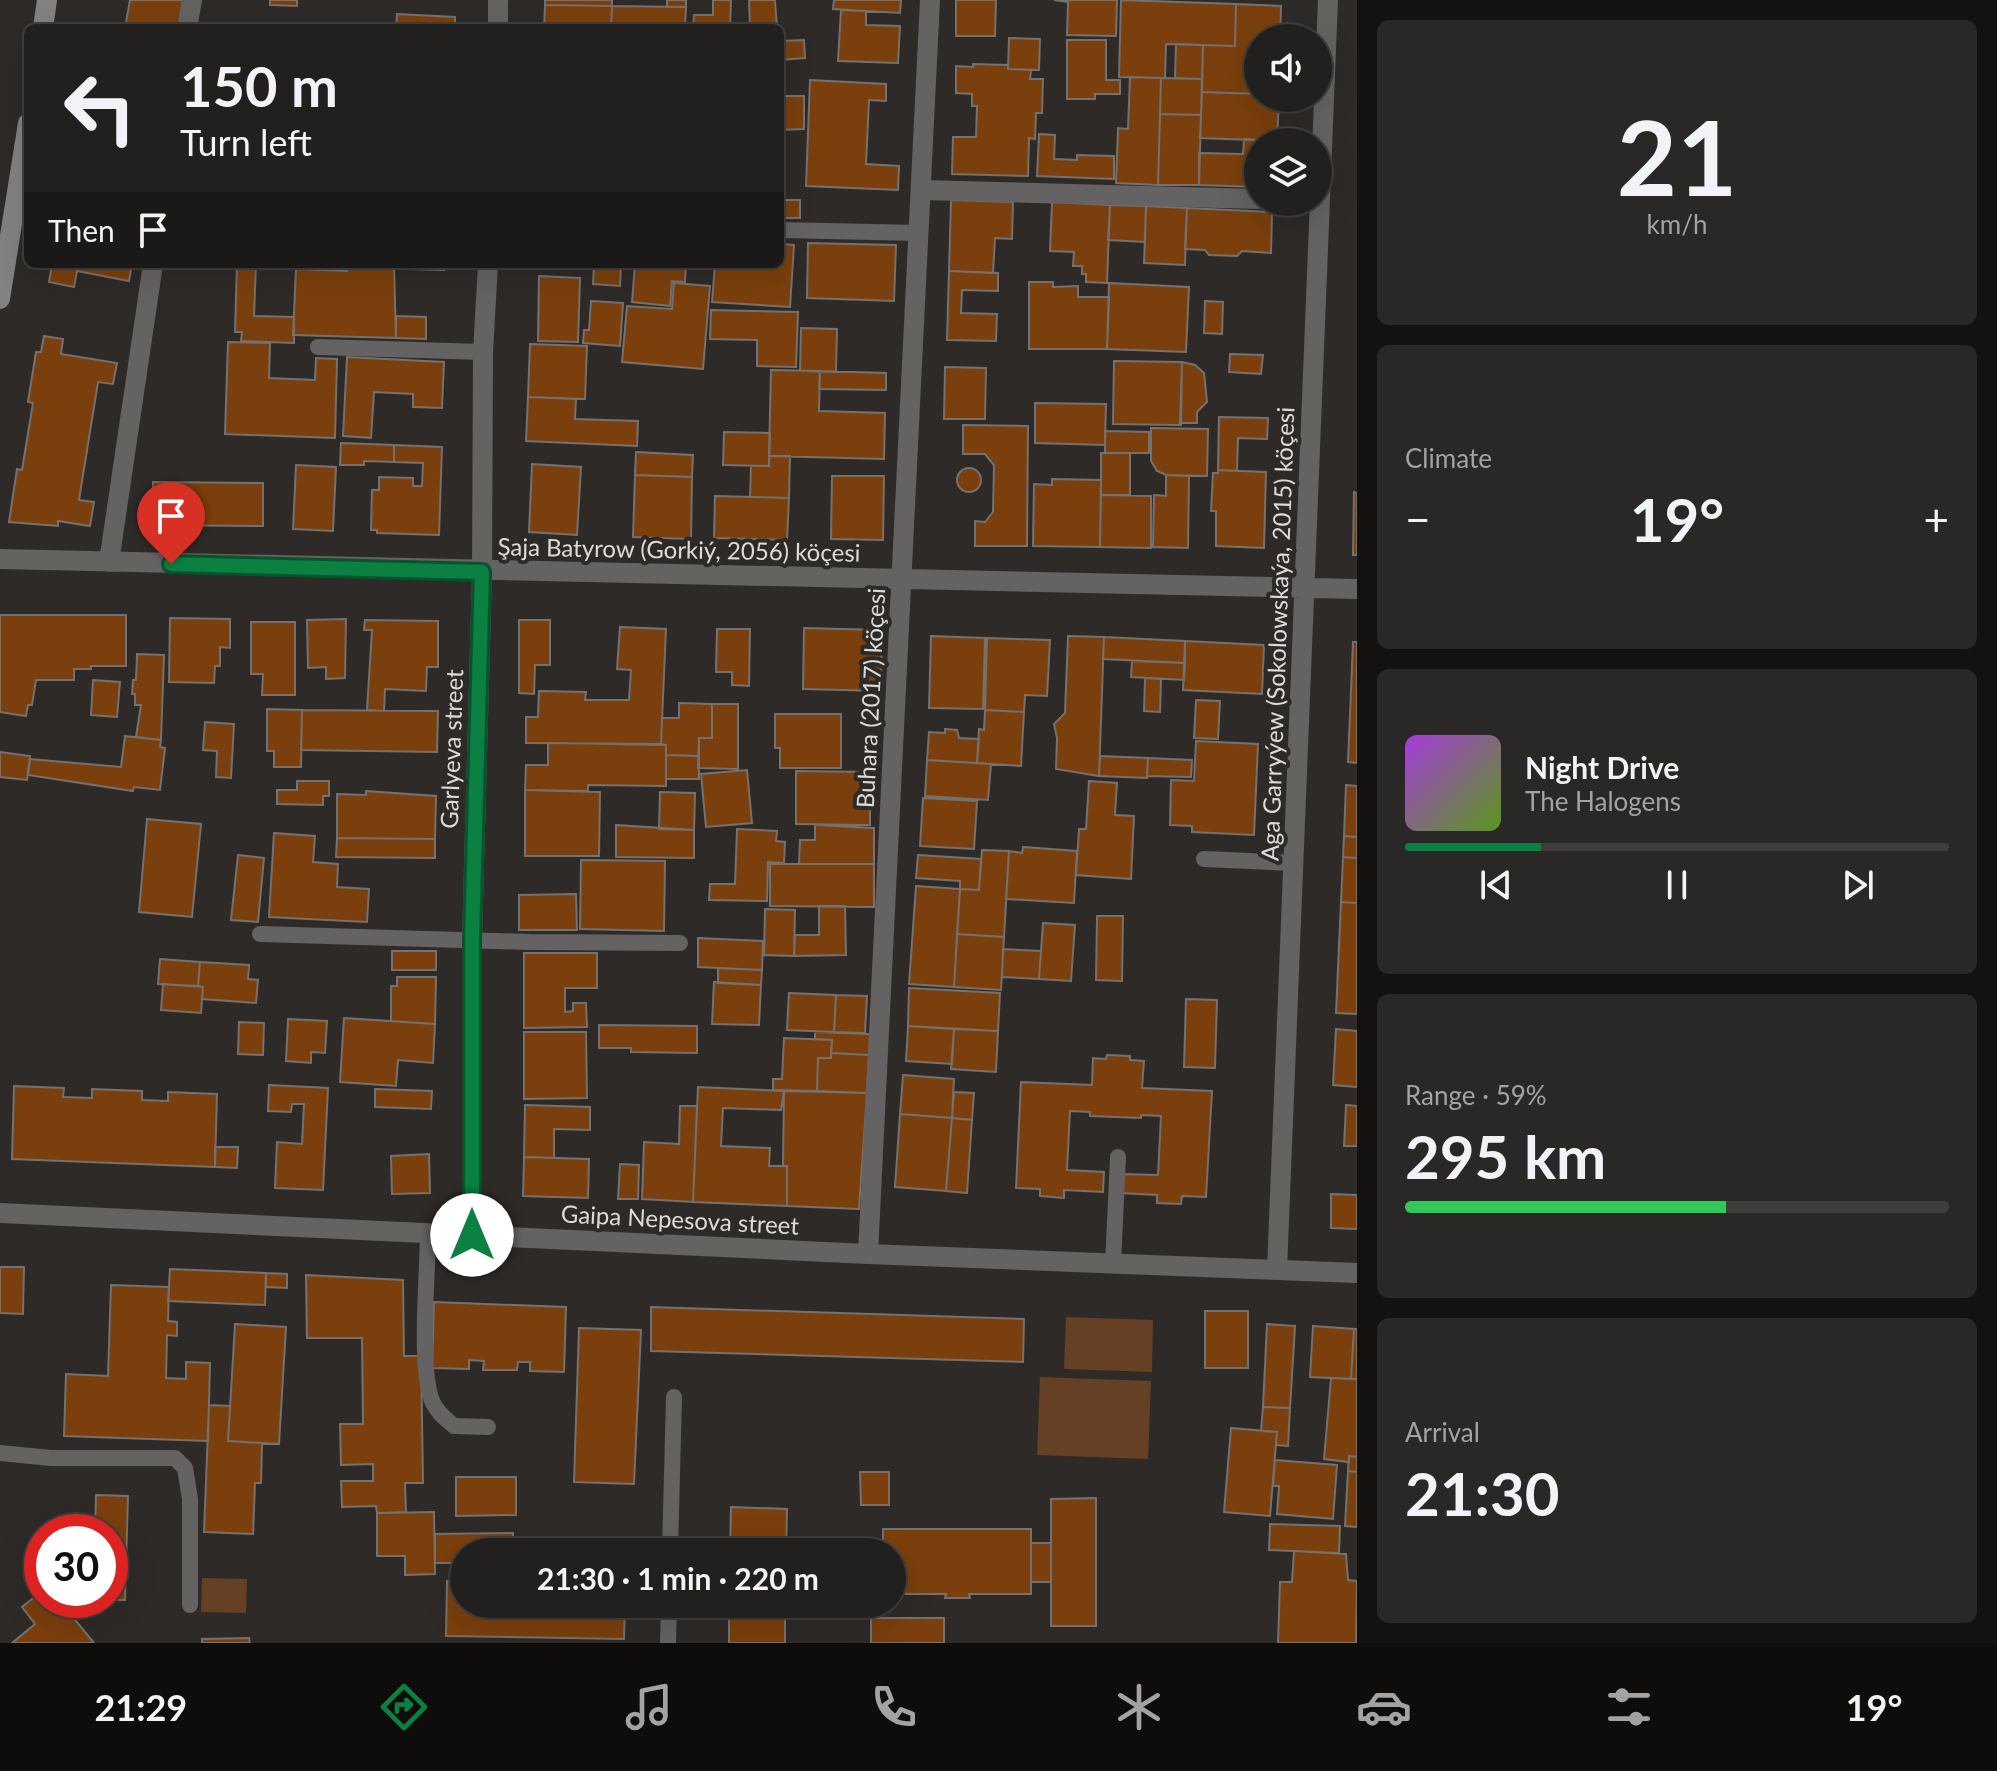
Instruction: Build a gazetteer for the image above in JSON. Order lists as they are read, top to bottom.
{
  "streets": {
    "street": [
      "Şaja Batyrow (Gorkiý, 2056) köçesi",
      "Aga Garryýew (Sokolowskaýa, 2015) köçesi",
      "Buhara (2017) köçesi",
      "Garlyeva street",
      "Gaipa Nepesova street"
    ]
  },
  "crossings": [
    ["Şaja Batyrow (Gorkiý, 2056) köçesi", "Aga Garryýew (Sokolowskaýa, 2015) köçesi"],
    ["Şaja Batyrow (Gorkiý, 2056) köçesi", "Buhara (2017) köçesi"],
    ["Şaja Batyrow (Gorkiý, 2056) köçesi", "Garlyeva street"],
    ["Aga Garryýew (Sokolowskaýa, 2015) köçesi", "Gaipa Nepesova street"],
    ["Buhara (2017) köçesi", "Gaipa Nepesova street"],
    ["Garlyeva street", "Gaipa Nepesova street"]
  ],
  "page": {
    "tile": [
      ["21", "km/h"],
      "Climate",
      ["Range · 59%", "295 km"],
      ["Arrival", "21:30"]
    ],
    "turn": ["150 m", "Turn left"],
    "then": "Then",
    "heat": ["−", "19°", "+"],
    "song": ["Night Drive", "The Halogens"],
    "limit": "30",
    "trip": "21:30 · 1 min · 220 m",
    "tabs": ["21:29", "19°"]
  }
}
